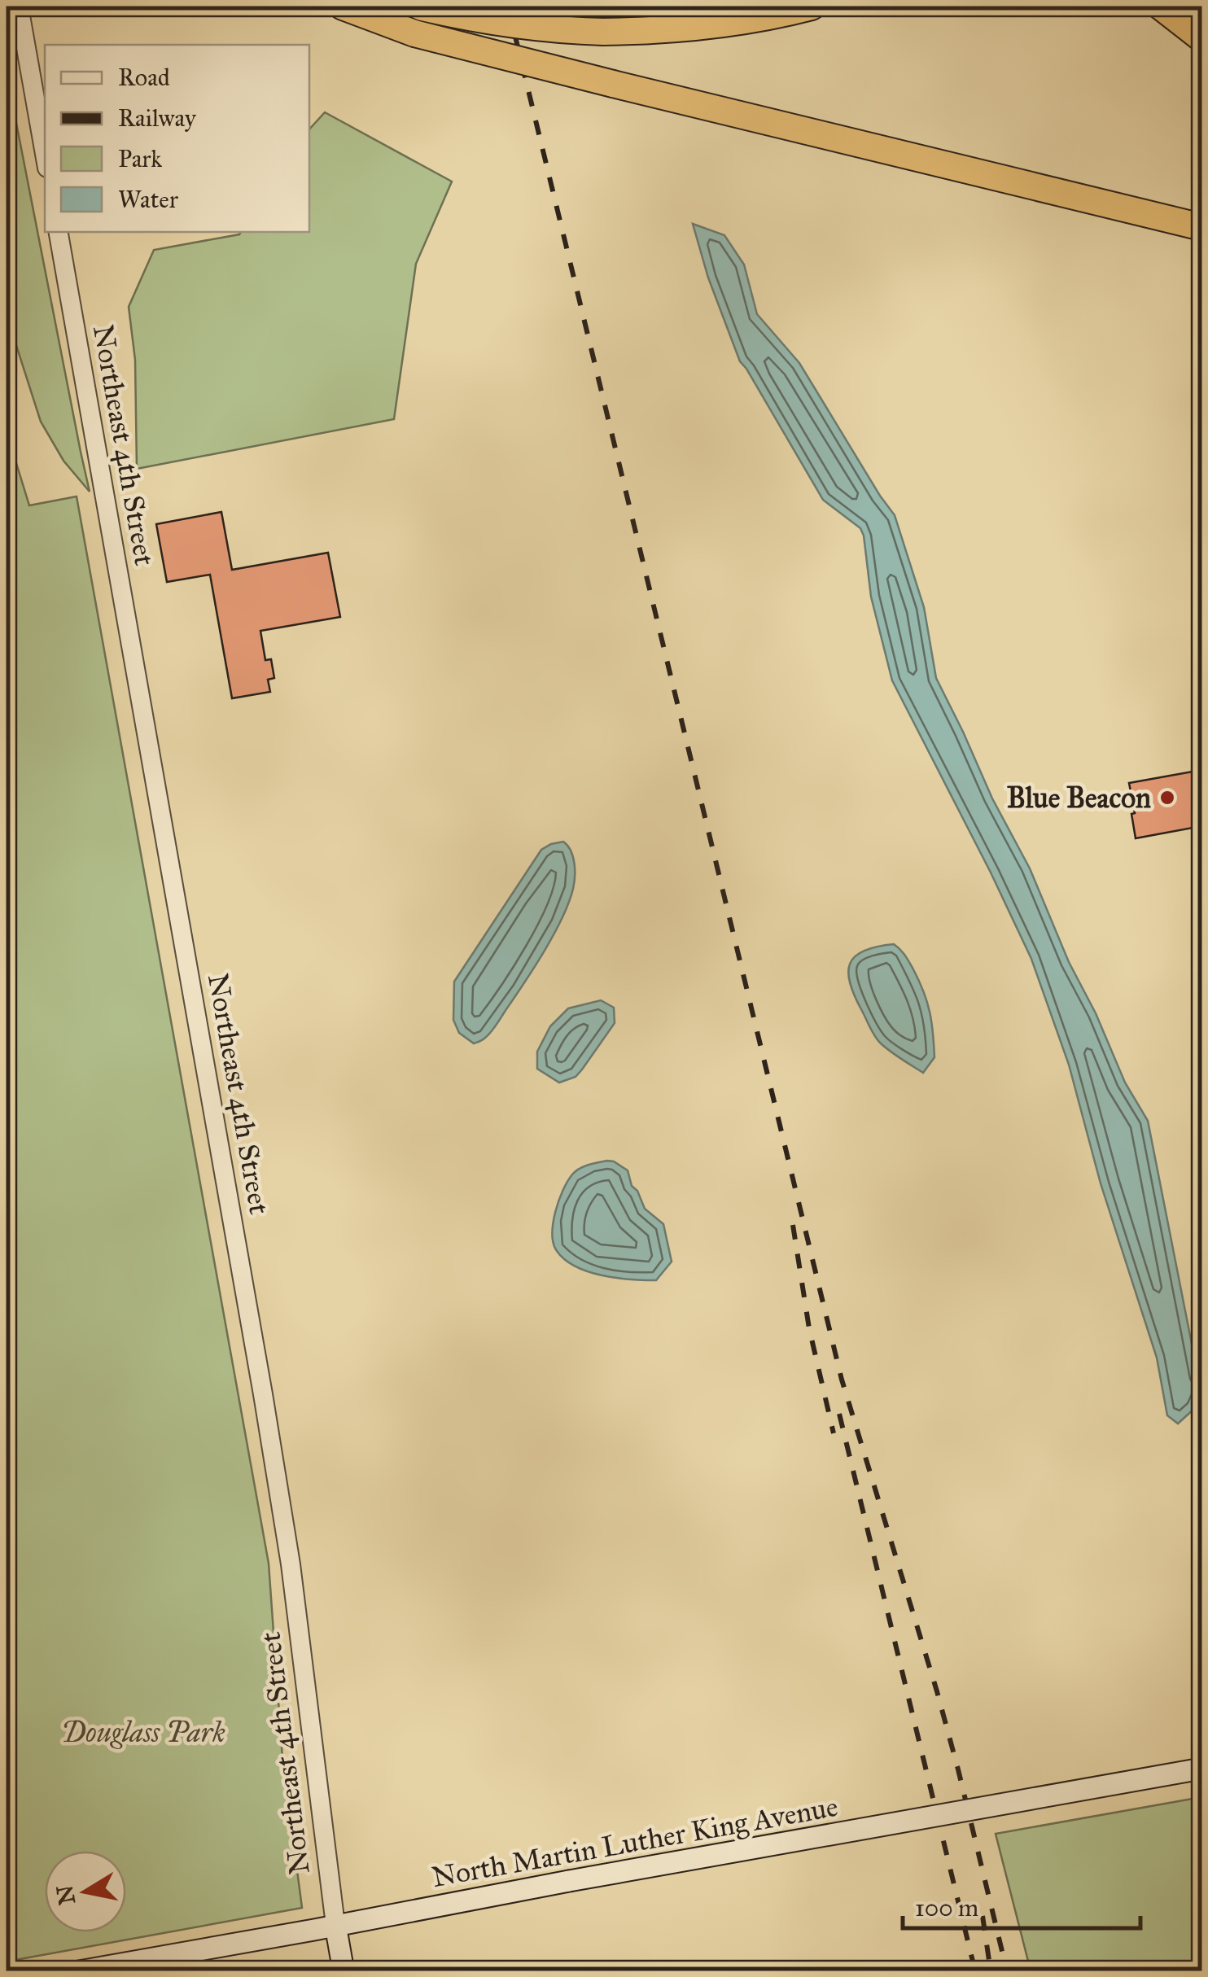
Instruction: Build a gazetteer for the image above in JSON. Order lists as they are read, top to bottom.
{
  "streets": {
    "main road": ["Northeast 4th Street", "North Martin Luther King Avenue"]
  },
  "crossings": [
    ["Northeast 4th Street", "North Martin Luther King Avenue"]
  ],
  "parks": ["Douglass Park"],
  "places": ["Blue Beacon"],
  "legend": [
    "Road",
    "Railway",
    "Park",
    "Water"
  ],
  "scale_bar": "100 m",
  "north": "left"
}
